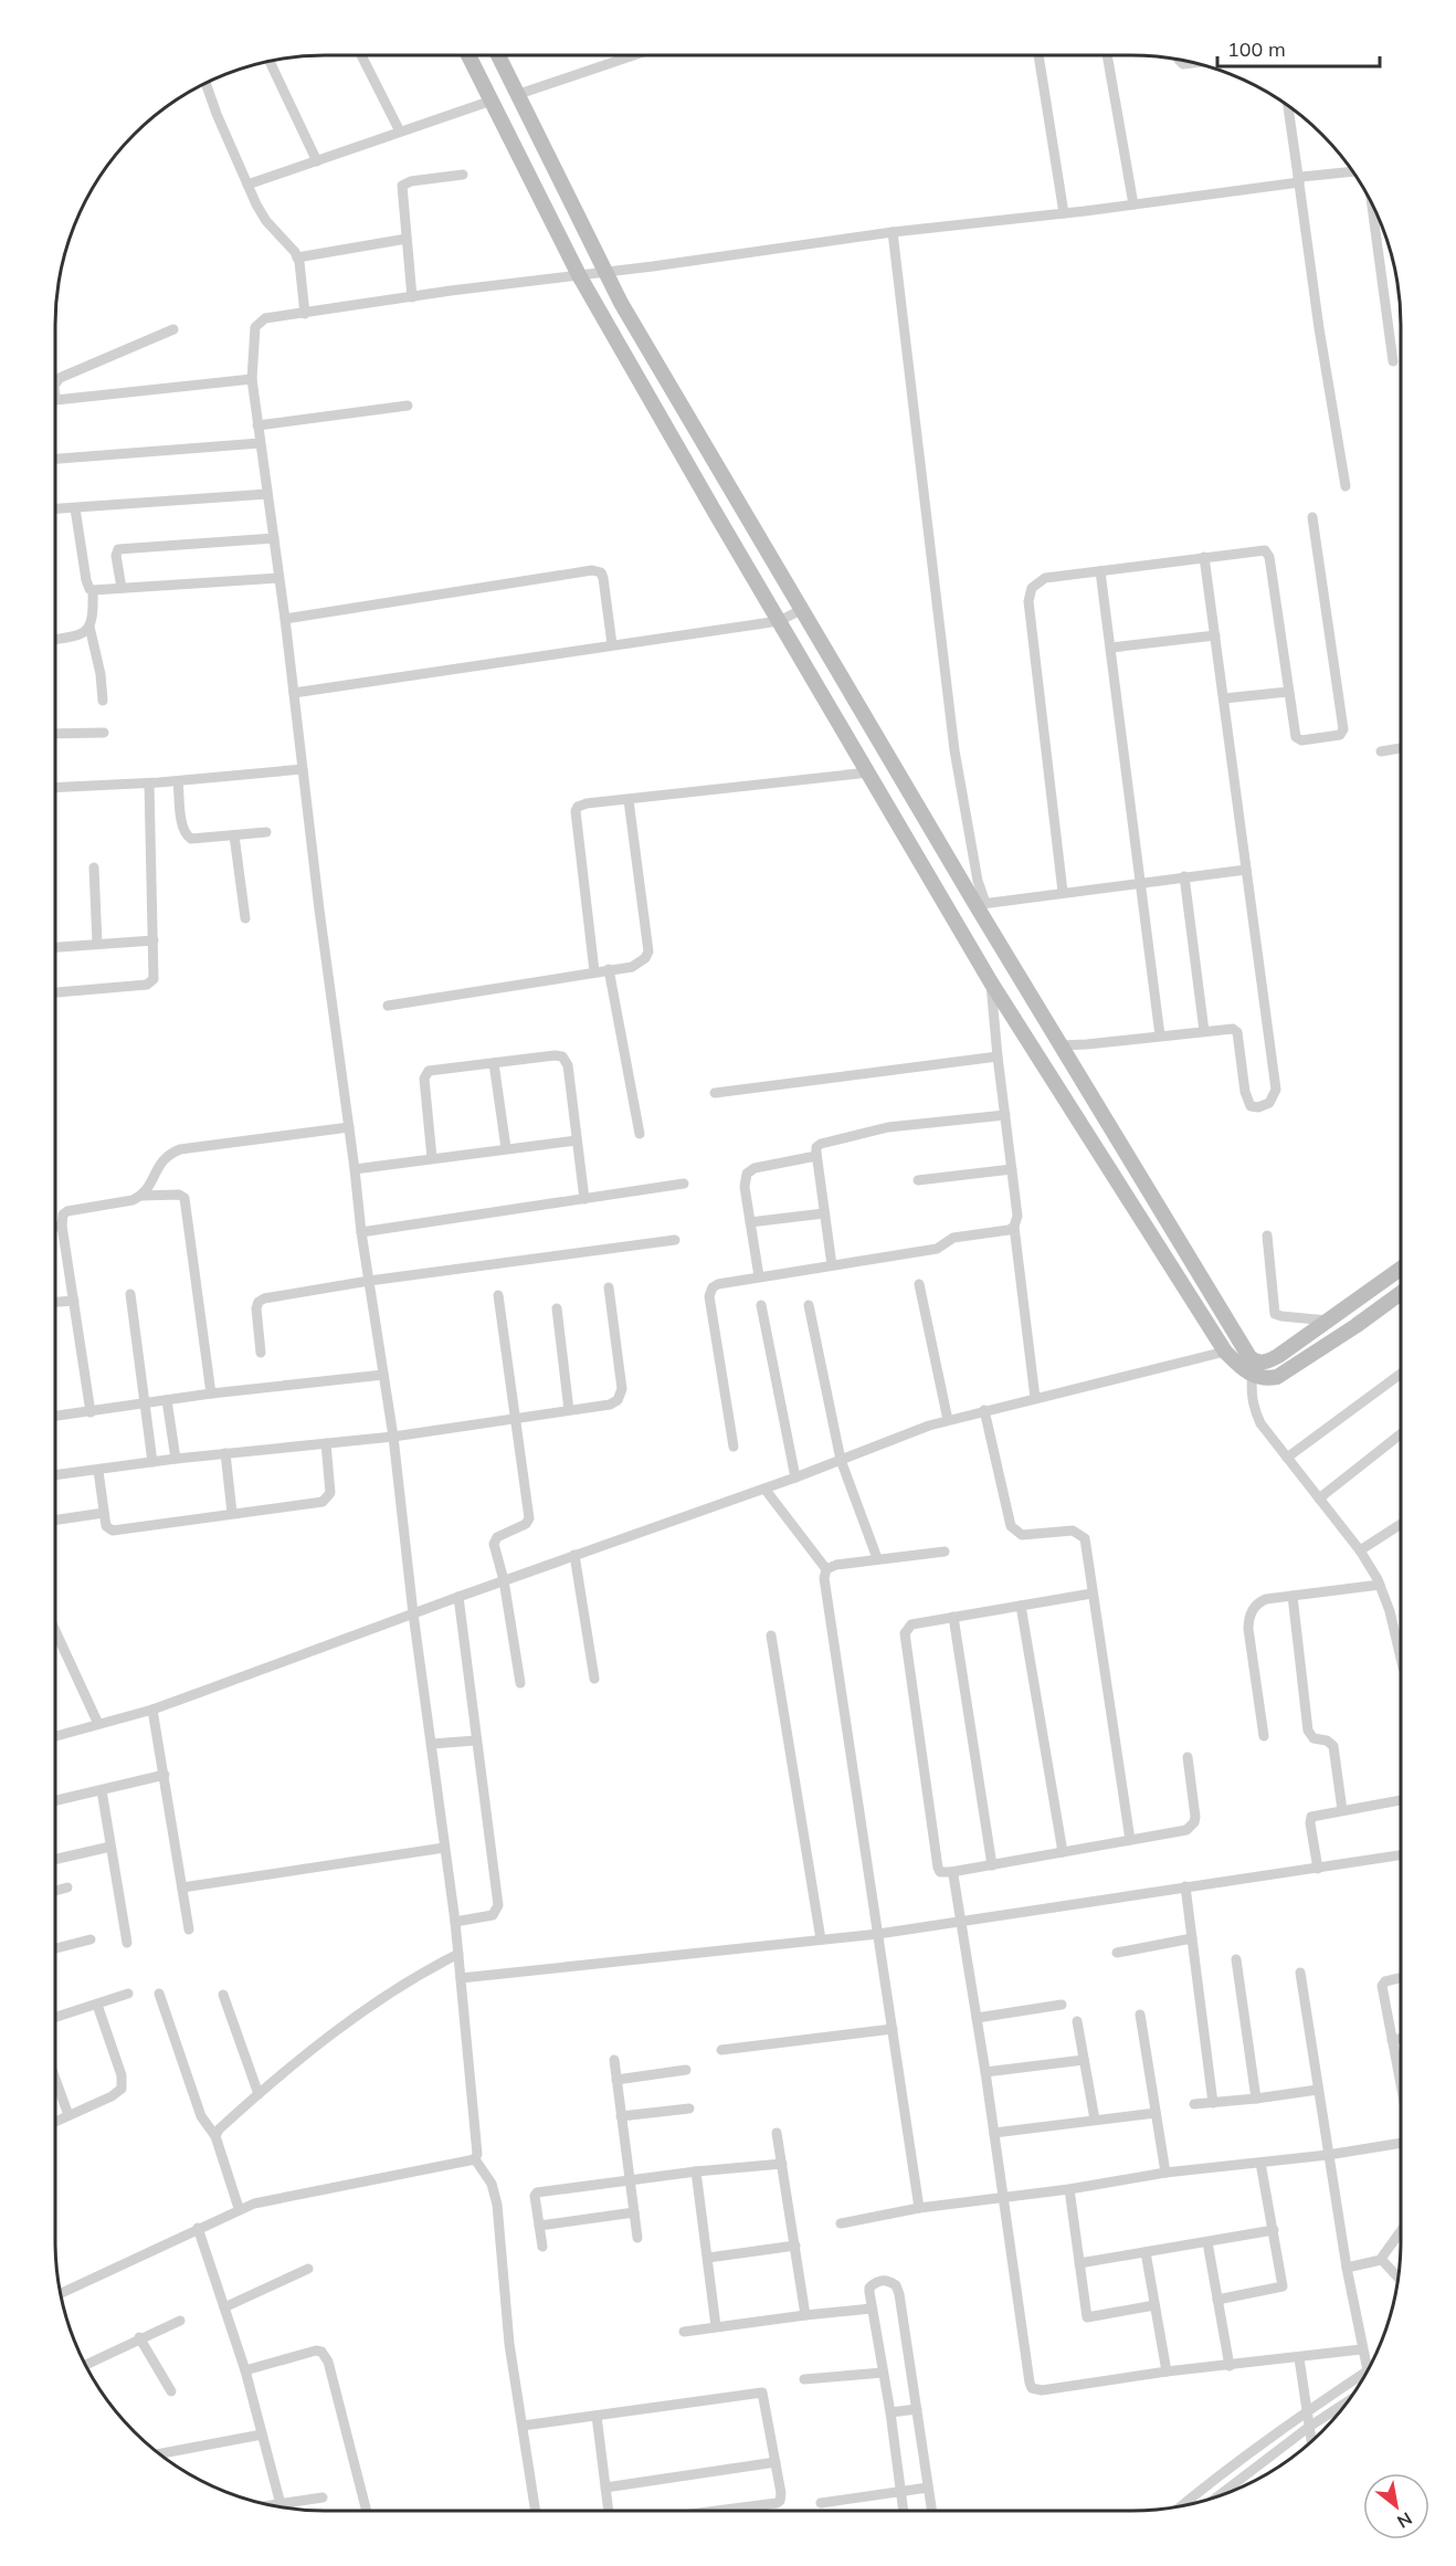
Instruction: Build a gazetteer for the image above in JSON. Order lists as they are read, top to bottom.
{
  "scale_bar": "100 m",
  "north": "bottom right"
}
